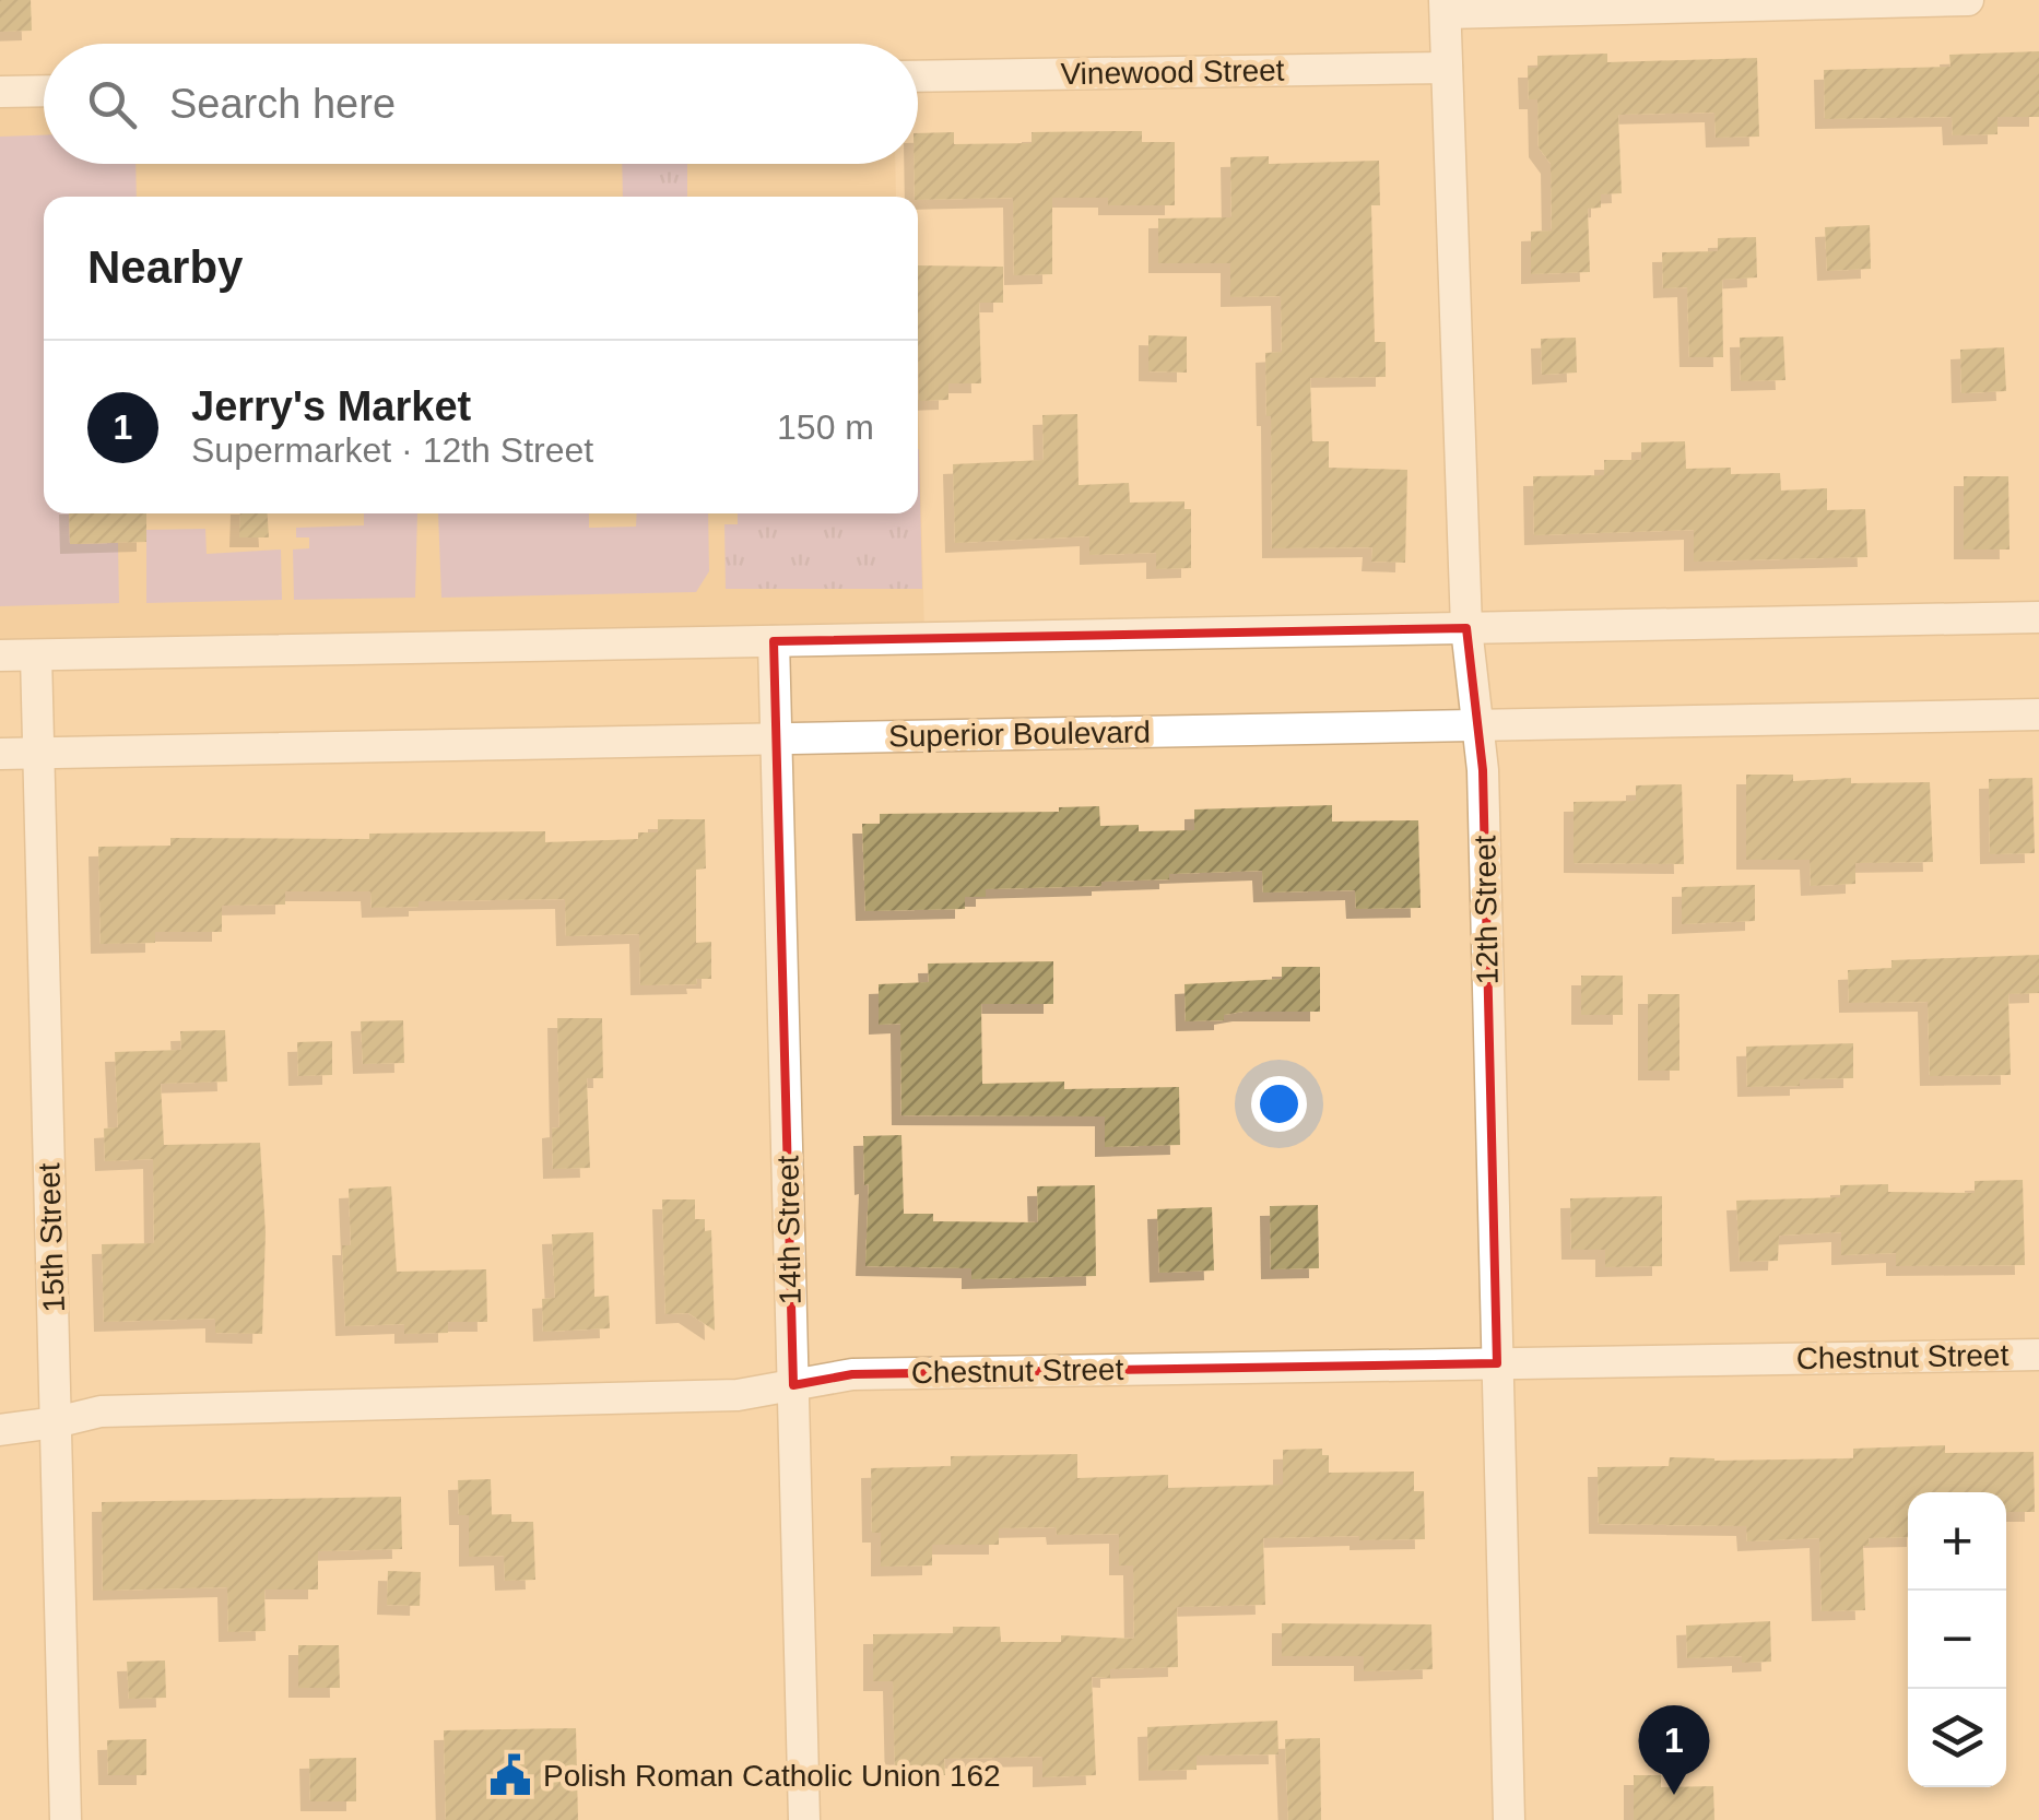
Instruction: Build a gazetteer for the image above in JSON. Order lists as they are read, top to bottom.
{
  "streets": {
    "street": [
      "Vinewood Street",
      "Superior Boulevard",
      "12th Street",
      "14th Street",
      "15th Street",
      "Chestnut Street"
    ]
  },
  "crossings": [
    ["Vinewood Street", "12th Street"],
    ["Superior Boulevard", "12th Street"],
    ["Superior Boulevard", "14th Street"],
    ["Superior Boulevard", "15th Street"],
    ["12th Street", "Chestnut Street"],
    ["14th Street", "Chestnut Street"],
    ["15th Street", "Chestnut Street"]
  ],
  "places": {
    "public building": ["Polish Roman Catholic Union 162"]
  },
  "page": {
    "search": "Search here",
    "heading": "Nearby",
    "list": [
      {
        "mark": "1",
        "name": "Jerry's Market",
        "note": "Supermarket · 12th Street",
        "value": "150 m"
      }
    ],
    "map_buttons": ["+", "−"],
    "pins": "1"
  }
}
